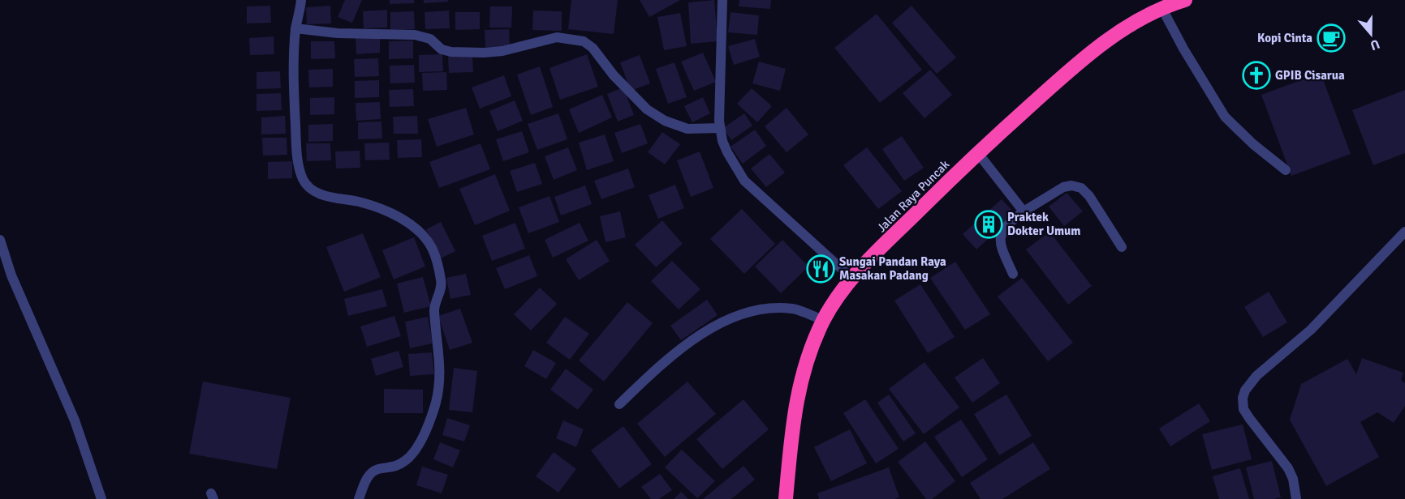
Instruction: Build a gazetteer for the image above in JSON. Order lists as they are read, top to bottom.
{
  "streets": {
    "highway": ["Jalan Raya Puncak"]
  },
  "places": {
    "cafe": ["Kopi Cinta"],
    "church": ["GPIB Cisarua"],
    "building": ["Praktek Dokter Umum"],
    "restaurant": ["Sungai Pandan Raya Masakan Padang"]
  },
  "north": "bottom"
}
